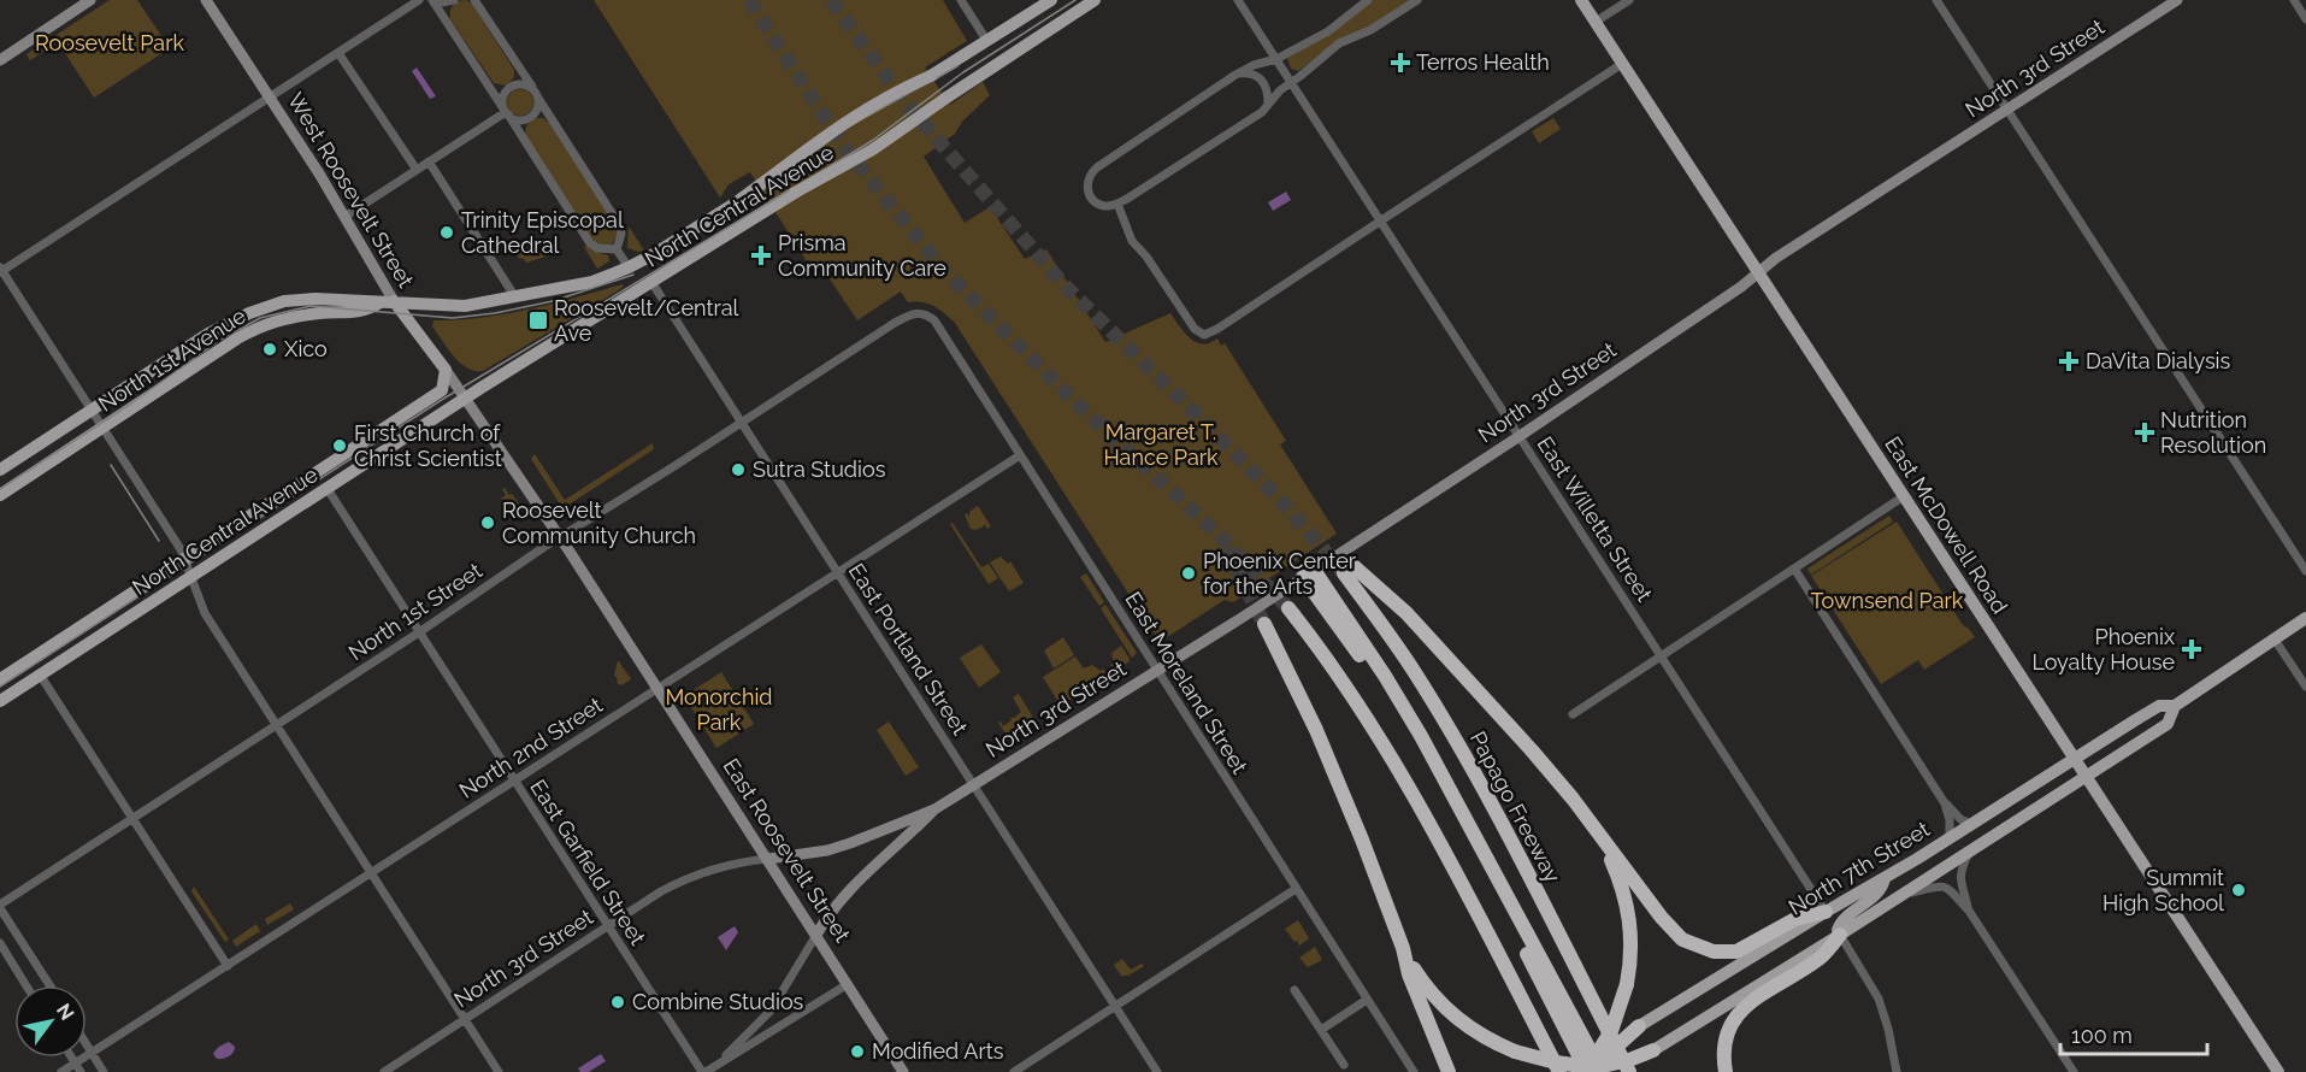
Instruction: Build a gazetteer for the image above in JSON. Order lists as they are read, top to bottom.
{
  "streets": {
    "highway": ["Papago Freeway"],
    "main road": [
      "West Roosevelt Street",
      "North Central Avenue",
      "North 1st Avenue",
      "East McDowell Road",
      "North 7th Street"
    ],
    "street": [
      "North 3rd Street",
      "East Willetta Street",
      "North 1st Street",
      "East Portland Street",
      "East Moreland Street",
      "North 2nd Street",
      "East Roosevelt Street",
      "East Garfield Street"
    ]
  },
  "crossings": [
    ["North 3rd Street", "East Willetta Street"],
    ["North 3rd Street", "East McDowell Road"],
    ["North 3rd Street", "East Portland Street"],
    ["North 3rd Street", "East Moreland Street"],
    ["North 3rd Street", "East Roosevelt Street"],
    ["North 3rd Street", "East Garfield Street"],
    ["West Roosevelt Street", "North Central Avenue"],
    ["West Roosevelt Street", "North 1st Avenue"],
    ["West Roosevelt Street", "East Roosevelt Street"],
    ["North Central Avenue", "North 1st Avenue"],
    ["North Central Avenue", "East Portland Street"],
    ["North Central Avenue", "East Roosevelt Street"],
    ["North Central Avenue", "East Garfield Street"],
    ["East Willetta Street", "North 7th Street"],
    ["East McDowell Road", "North 7th Street"],
    ["North 1st Street", "East Portland Street"],
    ["North 1st Street", "East Moreland Street"],
    ["North 1st Street", "East Roosevelt Street"],
    ["North 1st Street", "East Garfield Street"],
    ["East Portland Street", "North 2nd Street"],
    ["East Moreland Street", "North 2nd Street"],
    ["North 2nd Street", "East Roosevelt Street"],
    ["North 2nd Street", "East Garfield Street"]
  ],
  "parks": [
    "Roosevelt Park",
    "Margaret T. Hance Park",
    "Townsend Park",
    "Monorchid Park"
  ],
  "places": {
    "health": [
      "Terros Health",
      "Prisma Community Care",
      "DaVita Dialysis",
      "Nutrition Resolution",
      "Phoenix Loyalty House"
    ],
    "other": [
      "Trinity Episcopal Cathedral",
      "Xico",
      "First Church of Christ Scientist",
      "Sutra Studios",
      "Roosevelt Community Church",
      "Phoenix Center for the Arts",
      "Summit High School",
      "Combine Studios",
      "Modified Arts"
    ],
    "transit": ["Roosevelt/Central Ave"]
  },
  "scale_bar": "100 m",
  "north": "top right"
}
